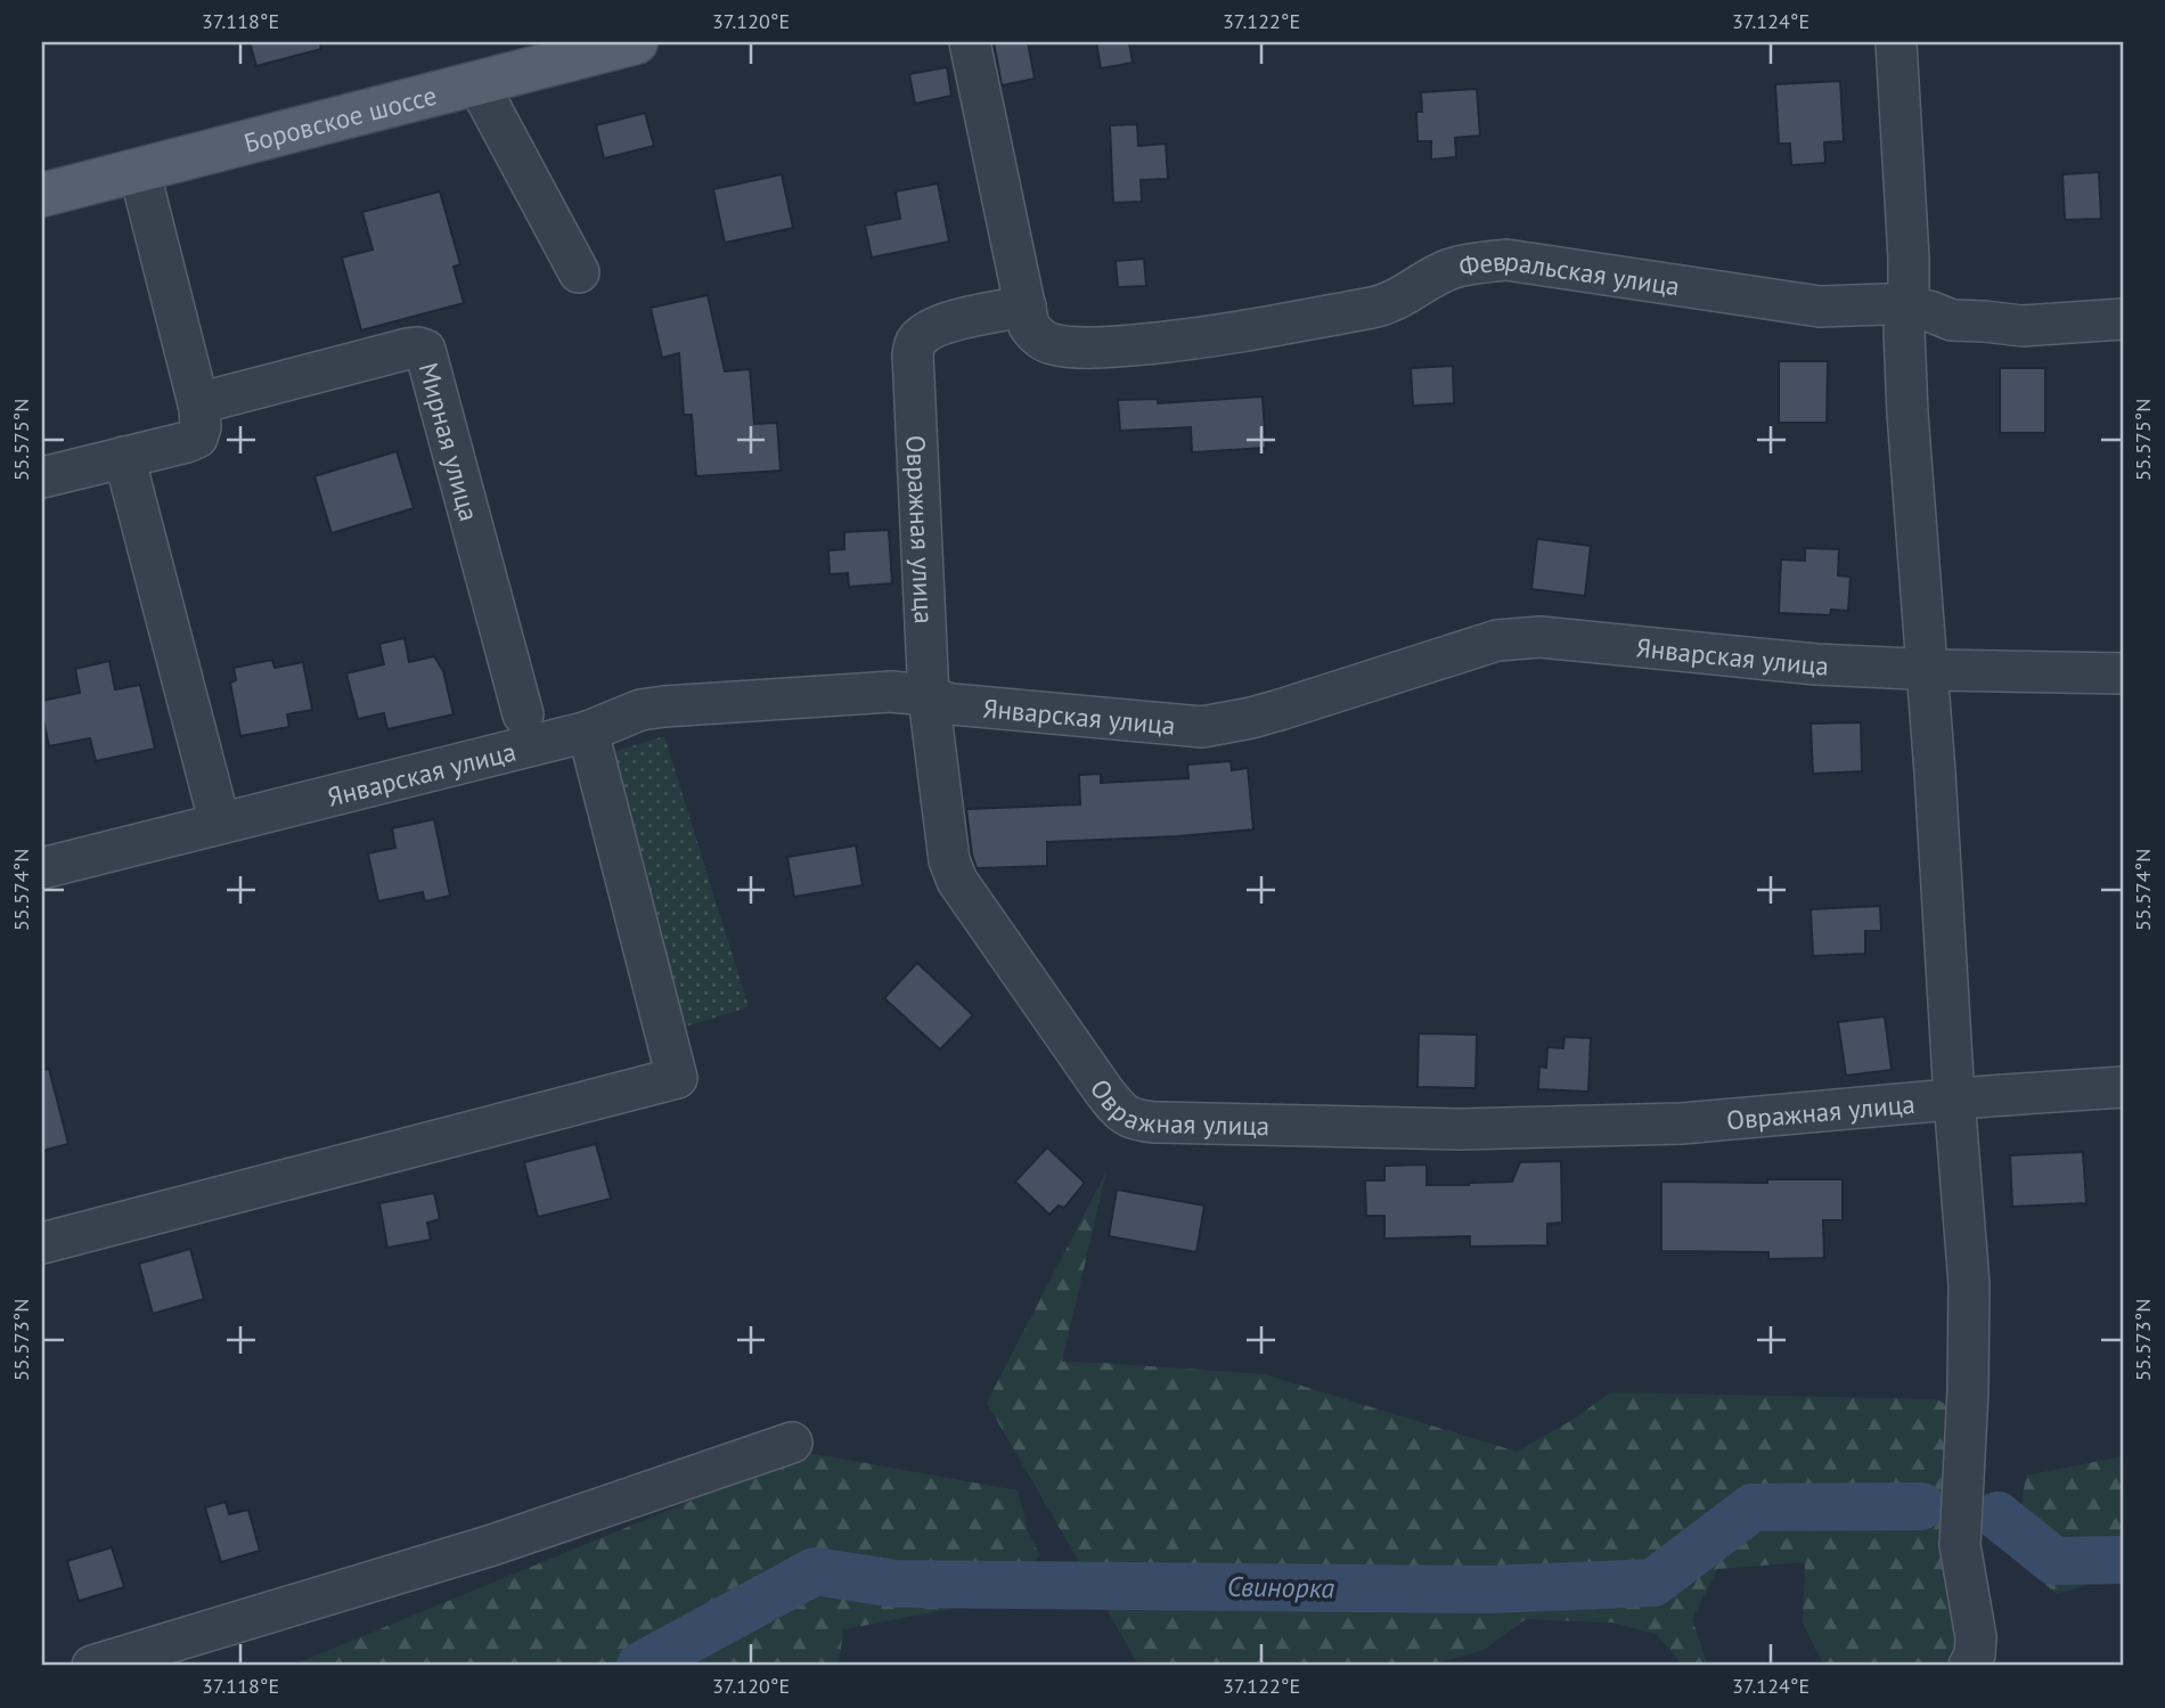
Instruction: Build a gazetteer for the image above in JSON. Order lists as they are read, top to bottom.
{
  "streets": {
    "main road": ["Боровское шоссе"],
    "street": [
      "Февральская улица",
      "Мирная улица",
      "Овражная улица",
      "Январская улица"
    ]
  },
  "crossings": [
    ["Февральская улица", "Овражная улица"],
    ["Овражная улица", "Январская улица"]
  ],
  "water": ["Свинорка"],
  "coordinates": [
    "37.118°E",
    "37.120°E",
    "37.122°E",
    "37.124°E",
    "55.575°N",
    "55.574°N",
    "55.573°N"
  ]
}
